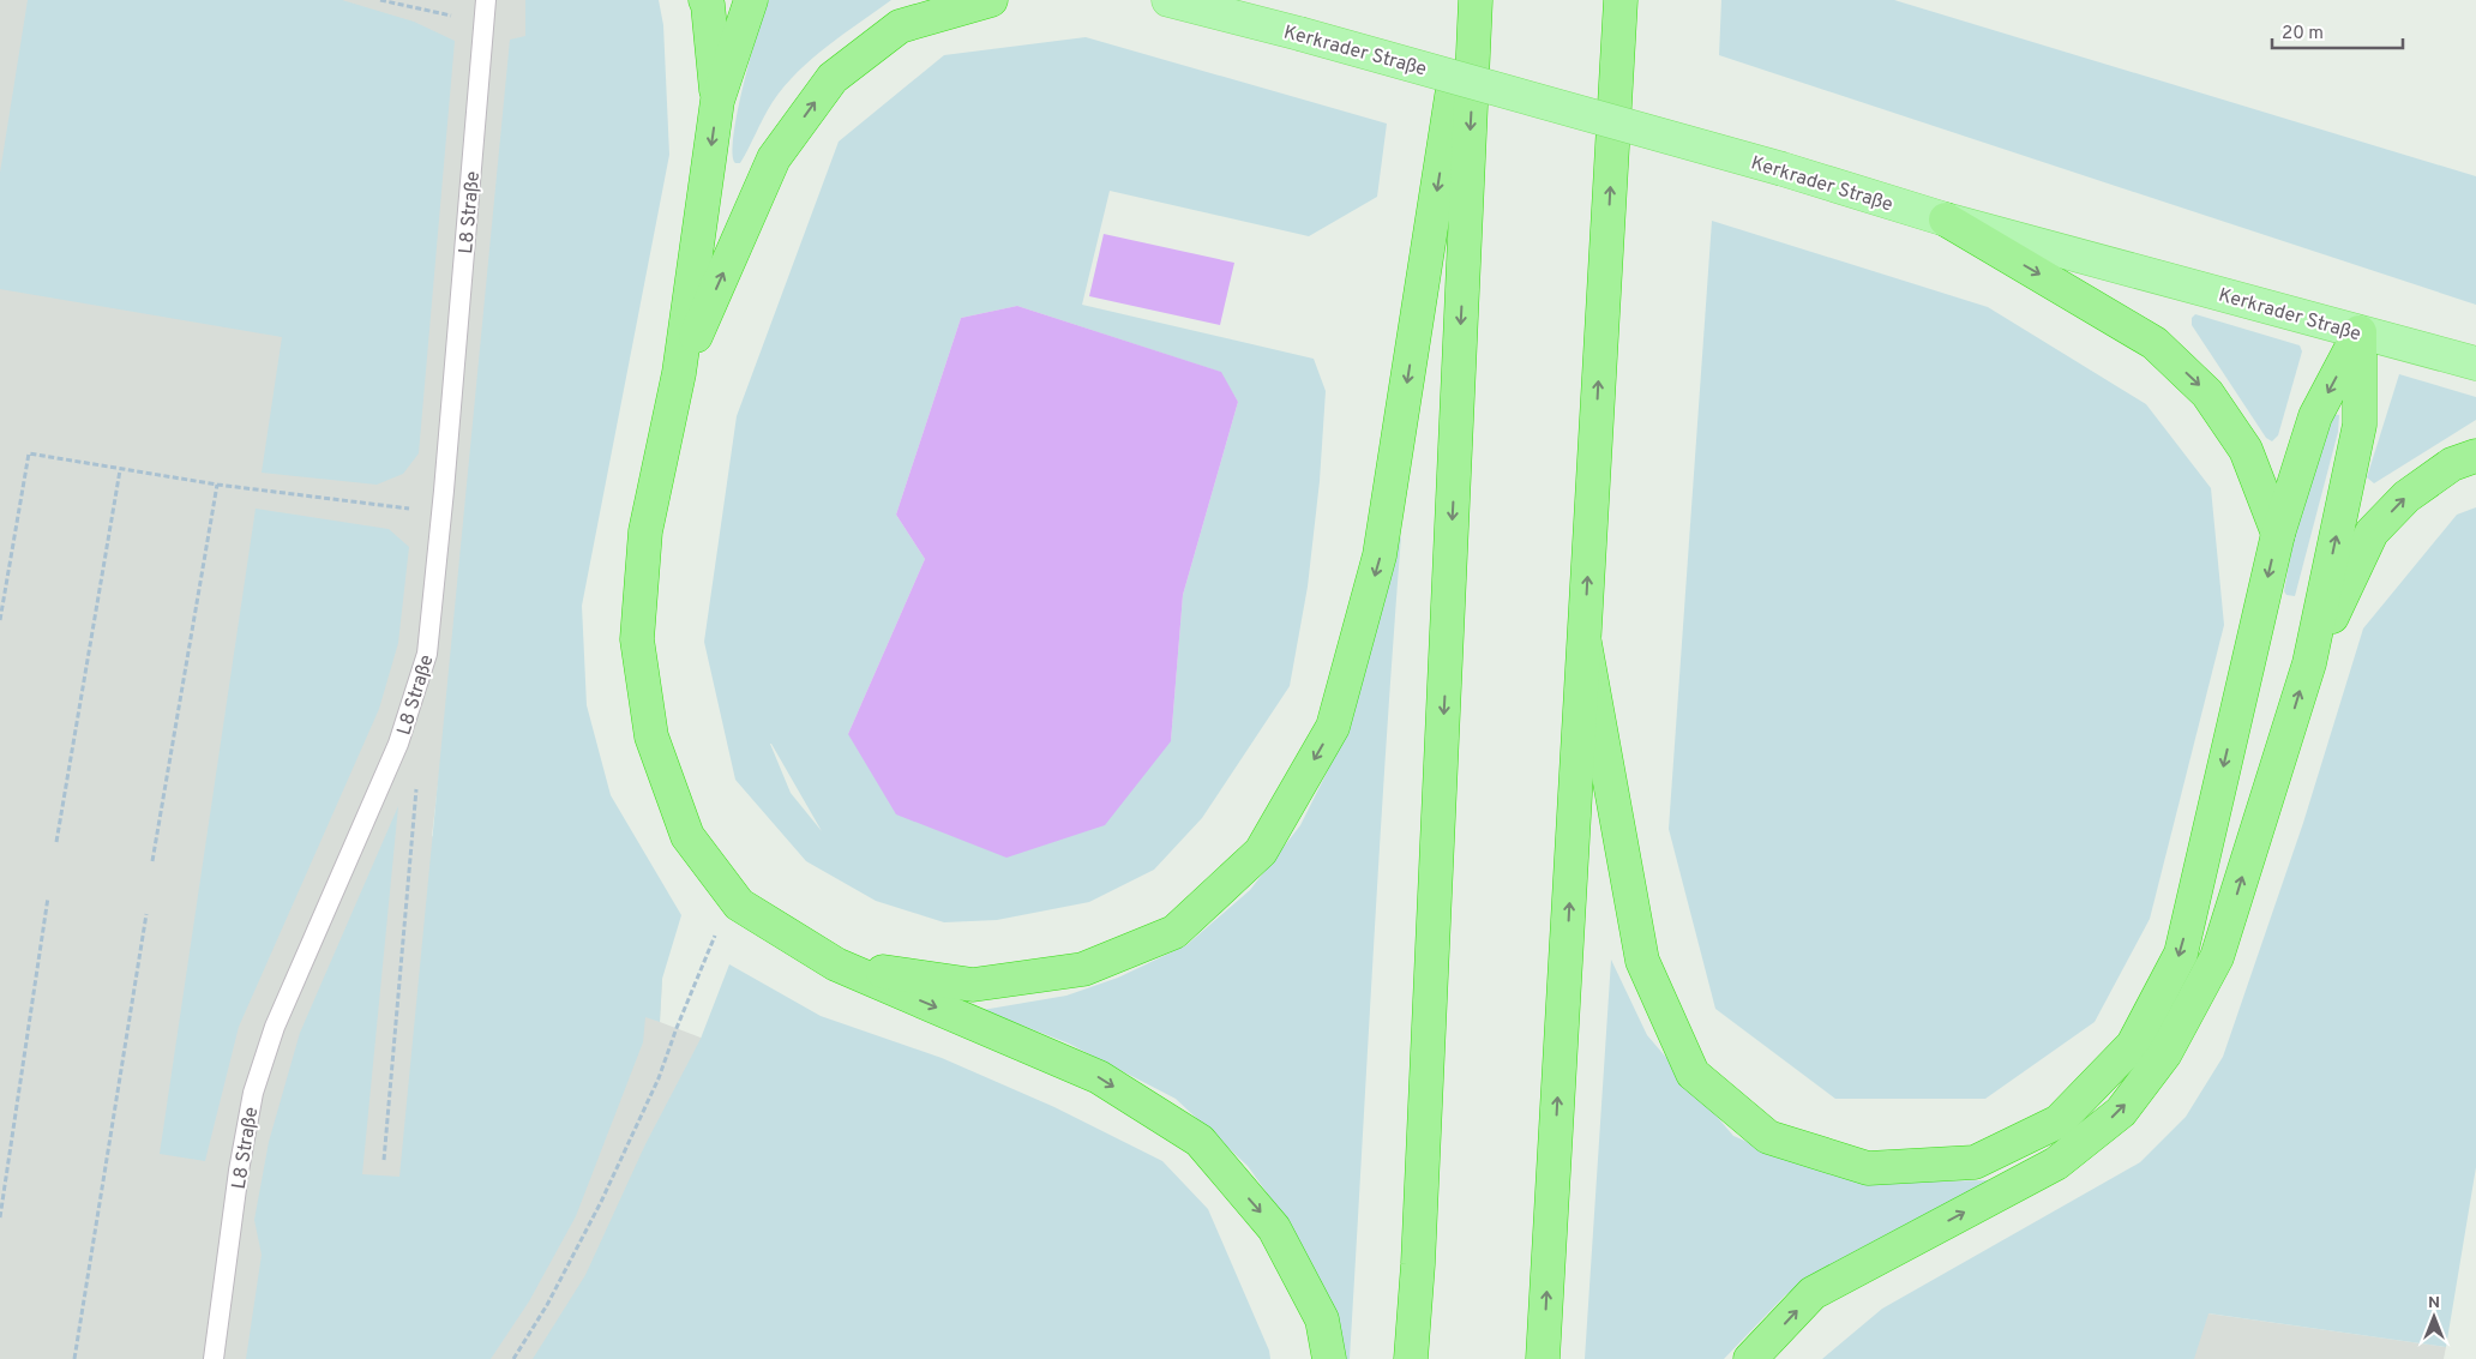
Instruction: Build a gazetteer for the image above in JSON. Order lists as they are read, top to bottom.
{
  "streets": {
    "main road": ["Kerkrader Straße"],
    "lane": ["L8 Straße"]
  },
  "scale_bar": "20 m",
  "north": "top"
}
